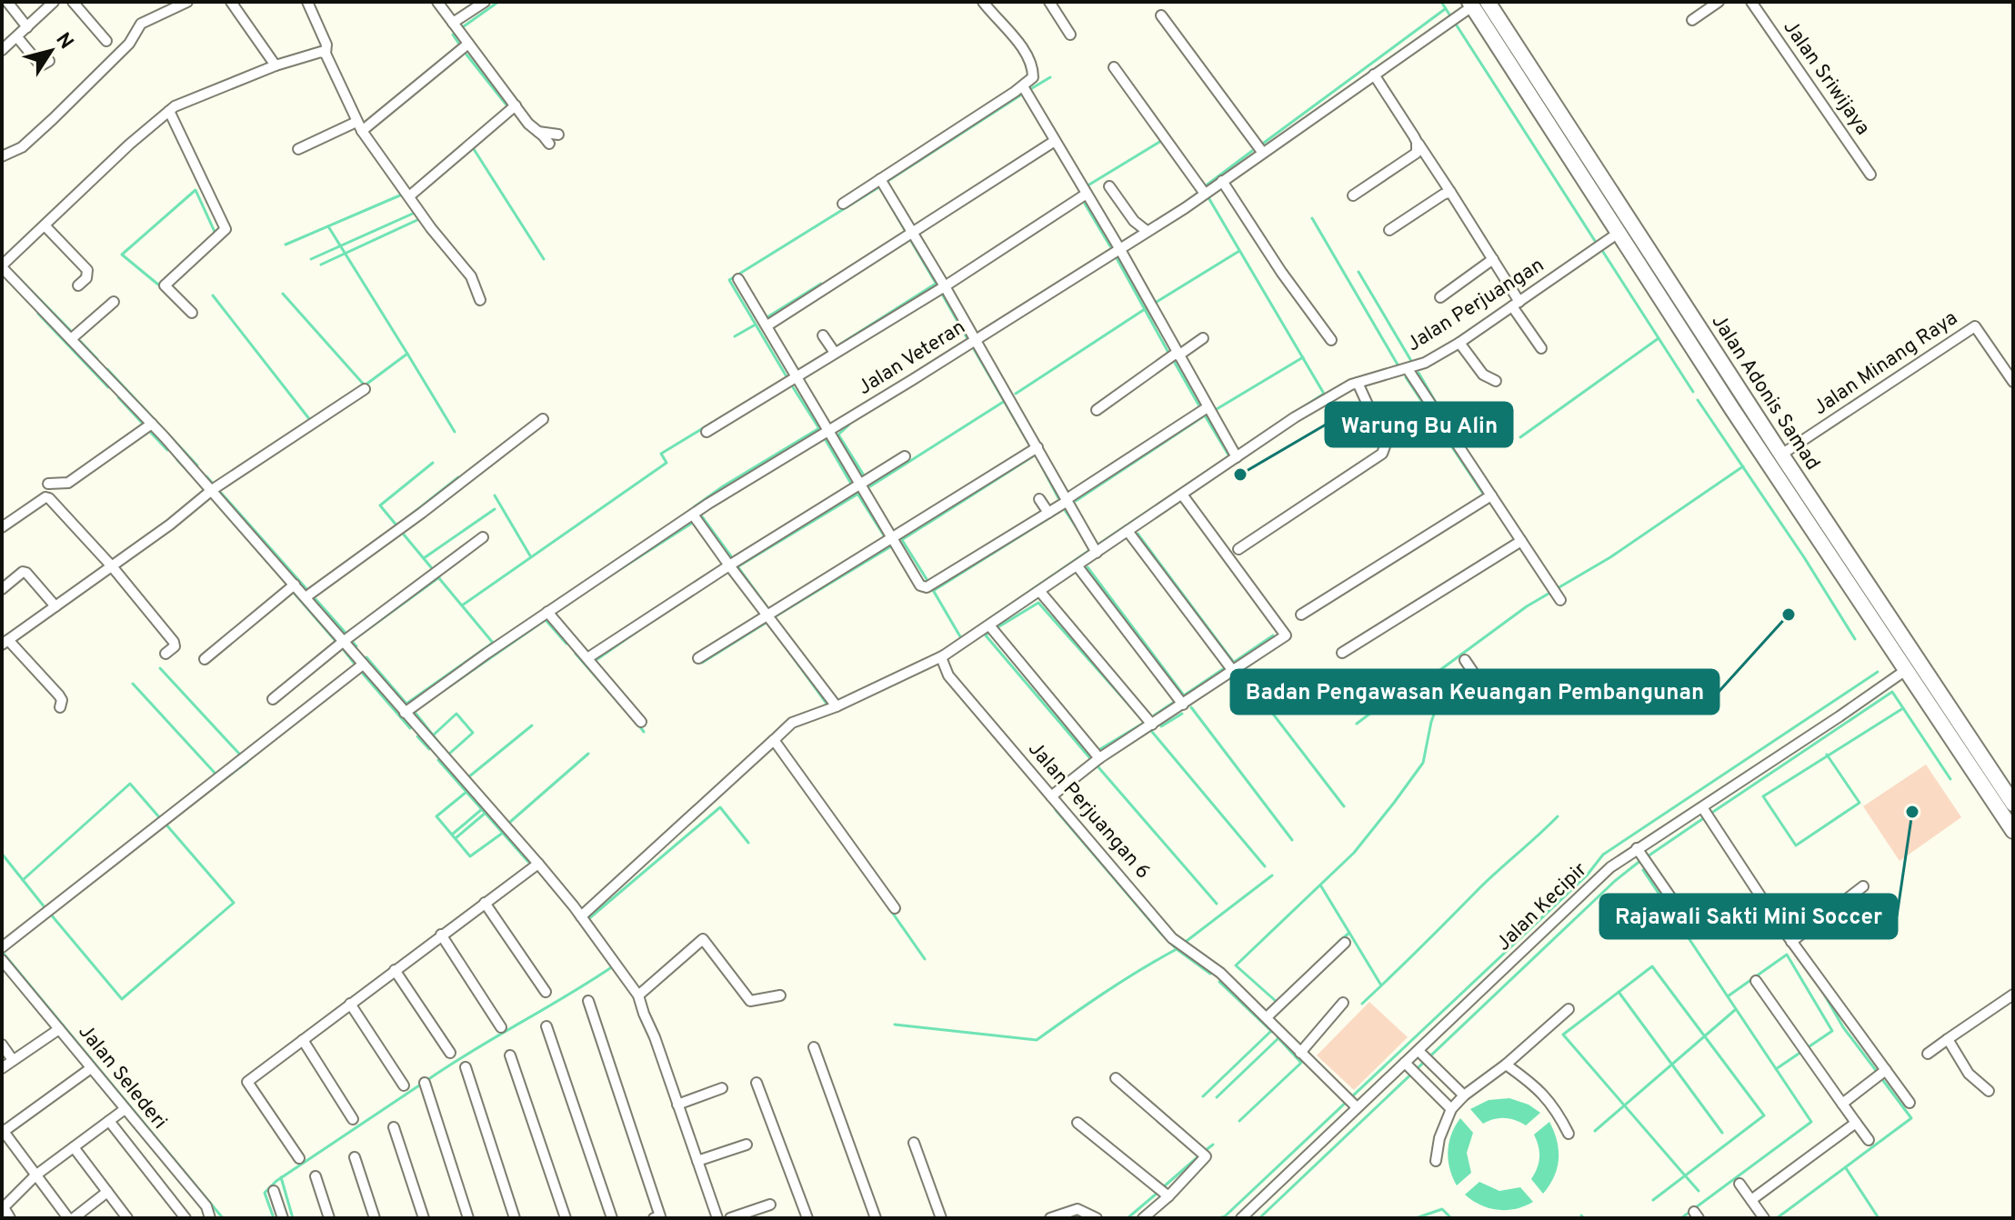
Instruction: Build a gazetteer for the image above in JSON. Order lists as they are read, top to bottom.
{
  "streets": {
    "highway": ["Jalan Adonis Samad"],
    "street": [
      "Jalan Sriwijaya",
      "Jalan Perjuangan",
      "Jalan Veteran",
      "Jalan Minang Raya",
      "Jalan Perjuangan 6",
      "Jalan Kecipir",
      "Jalan Selederi"
    ]
  },
  "crossings": [
    ["Jalan Perjuangan", "Jalan Perjuangan 6"],
    ["Jalan Veteran", "Jalan Adonis Samad"],
    ["Jalan Minang Raya", "Jalan Adonis Samad"],
    ["Jalan Perjuangan 6", "Jalan Kecipir"]
  ],
  "places": ["Warung Bu Alin", "Badan Pengawasan Keuangan Pembangunan", "Rajawali Sakti Mini Soccer"],
  "north": "top right"
}
